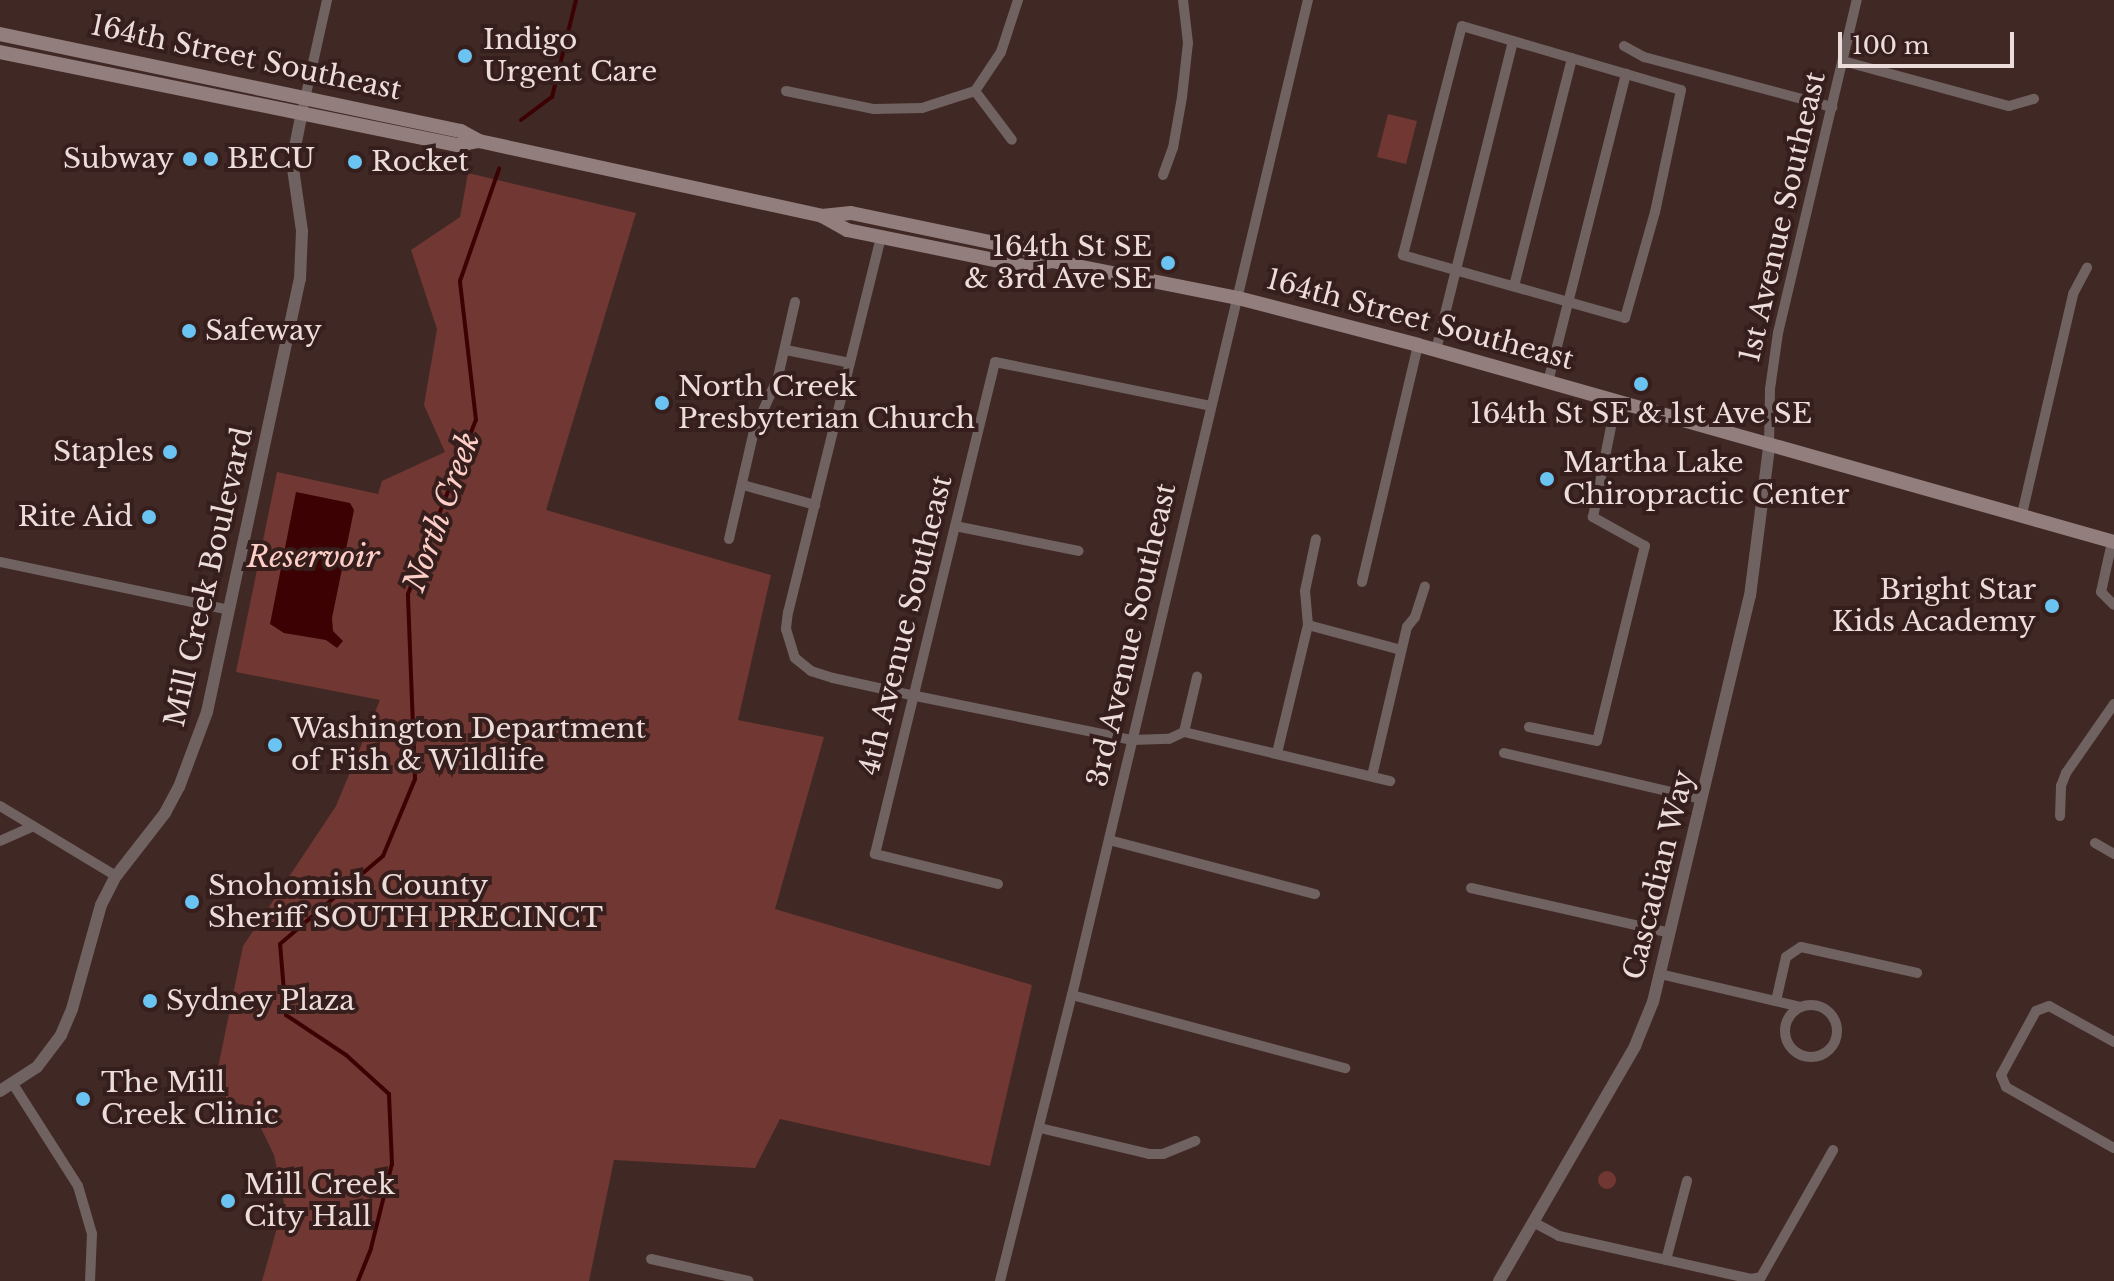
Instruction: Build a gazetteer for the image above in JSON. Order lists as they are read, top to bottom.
{
  "streets": {
    "main road": ["164th Street Southeast"],
    "street": [
      "1st Avenue Southeast",
      "Mill Creek Boulevard",
      "4th Avenue Southeast",
      "3rd Avenue Southeast",
      "Cascadian Way"
    ]
  },
  "crossings": [
    ["164th Street Southeast", "1st Avenue Southeast"],
    ["164th Street Southeast", "Mill Creek Boulevard"],
    ["164th Street Southeast", "3rd Avenue Southeast"],
    ["164th Street Southeast", "Cascadian Way"],
    ["1st Avenue Southeast", "Cascadian Way"],
    ["4th Avenue Southeast", "3rd Avenue Southeast"]
  ],
  "water": ["North Creek", "Reservoir"],
  "places": [
    "Indigo Urgent Care",
    "Subway",
    "BECU",
    "Rocket",
    "164th St SE & 3rd Ave SE",
    "Safeway",
    "164th St SE & 1st Ave SE",
    "North Creek Presbyterian Church",
    "Staples",
    "Martha Lake Chiropractic Center",
    "Rite Aid",
    "Bright Star Kids Academy",
    "Washington Department of Fish & Wildlife",
    "Snohomish County Sheriff SOUTH PRECINCT",
    "Sydney Plaza",
    "The Mill Creek Clinic",
    "Mill Creek City Hall"
  ],
  "scale_bar": "100 m"
}
